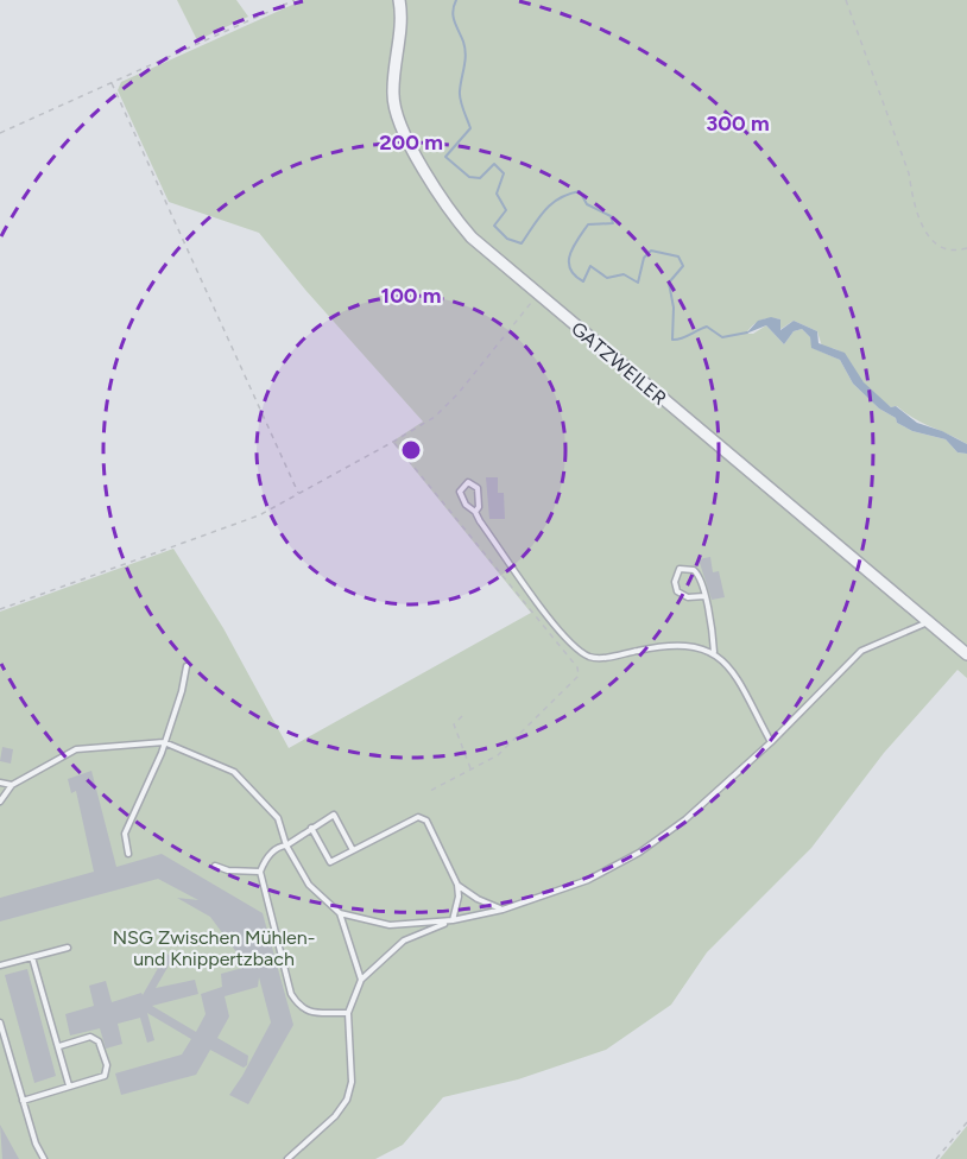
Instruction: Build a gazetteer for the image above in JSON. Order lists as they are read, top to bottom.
{
  "streets": {
    "street": ["GATZWEILER"]
  },
  "parks": ["NSG Zwischen Mühlen- und Knippertzbach"],
  "rings": ["300 m", "200 m", "100 m"]
}
